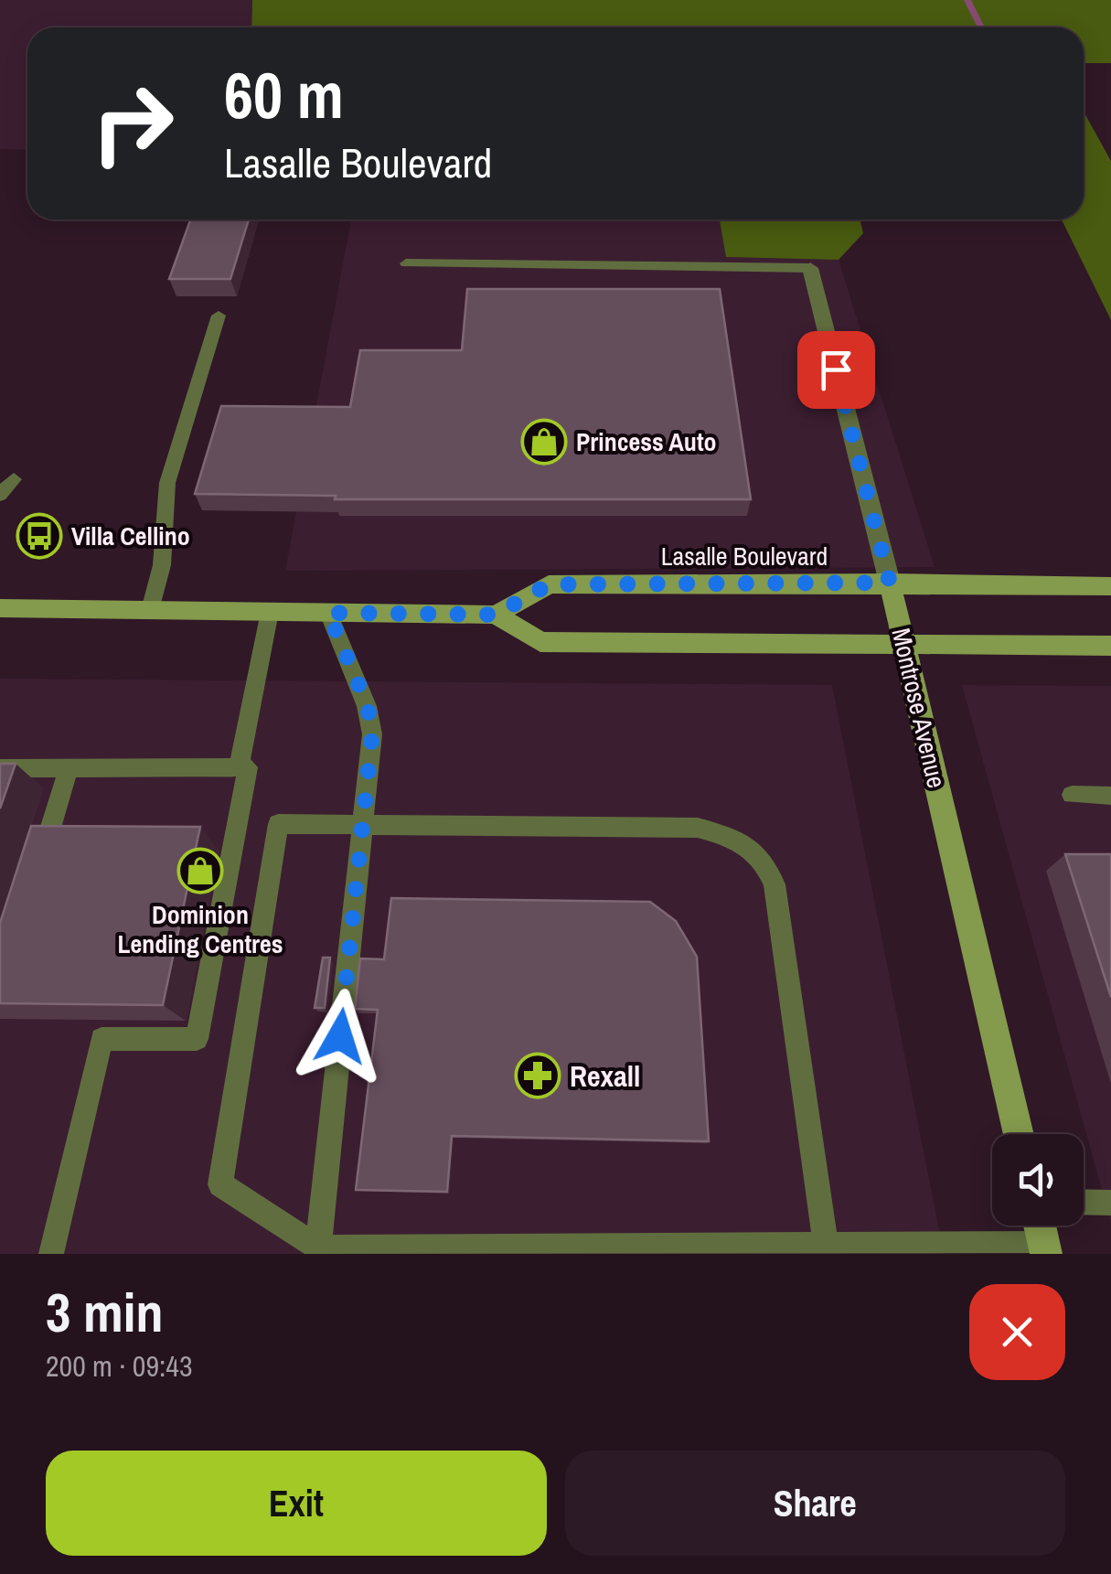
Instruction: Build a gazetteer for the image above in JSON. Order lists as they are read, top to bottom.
{
  "streets": {
    "main road": ["Lasalle Boulevard", "Montrose Avenue"]
  },
  "crossings": [
    ["Lasalle Boulevard", "Montrose Avenue"]
  ],
  "places": {
    "shop": ["Princess Auto", "Dominion Lending Centres"],
    "bus stop": ["Villa Cellino"],
    "pharmacy": ["Rexall"]
  },
  "page": {
    "turn": ["60 m", "Lasalle Boulevard"],
    "heading": ["3 min", "200 m · 09:43"],
    "buttons": ["Exit", "Share"]
  }
}
